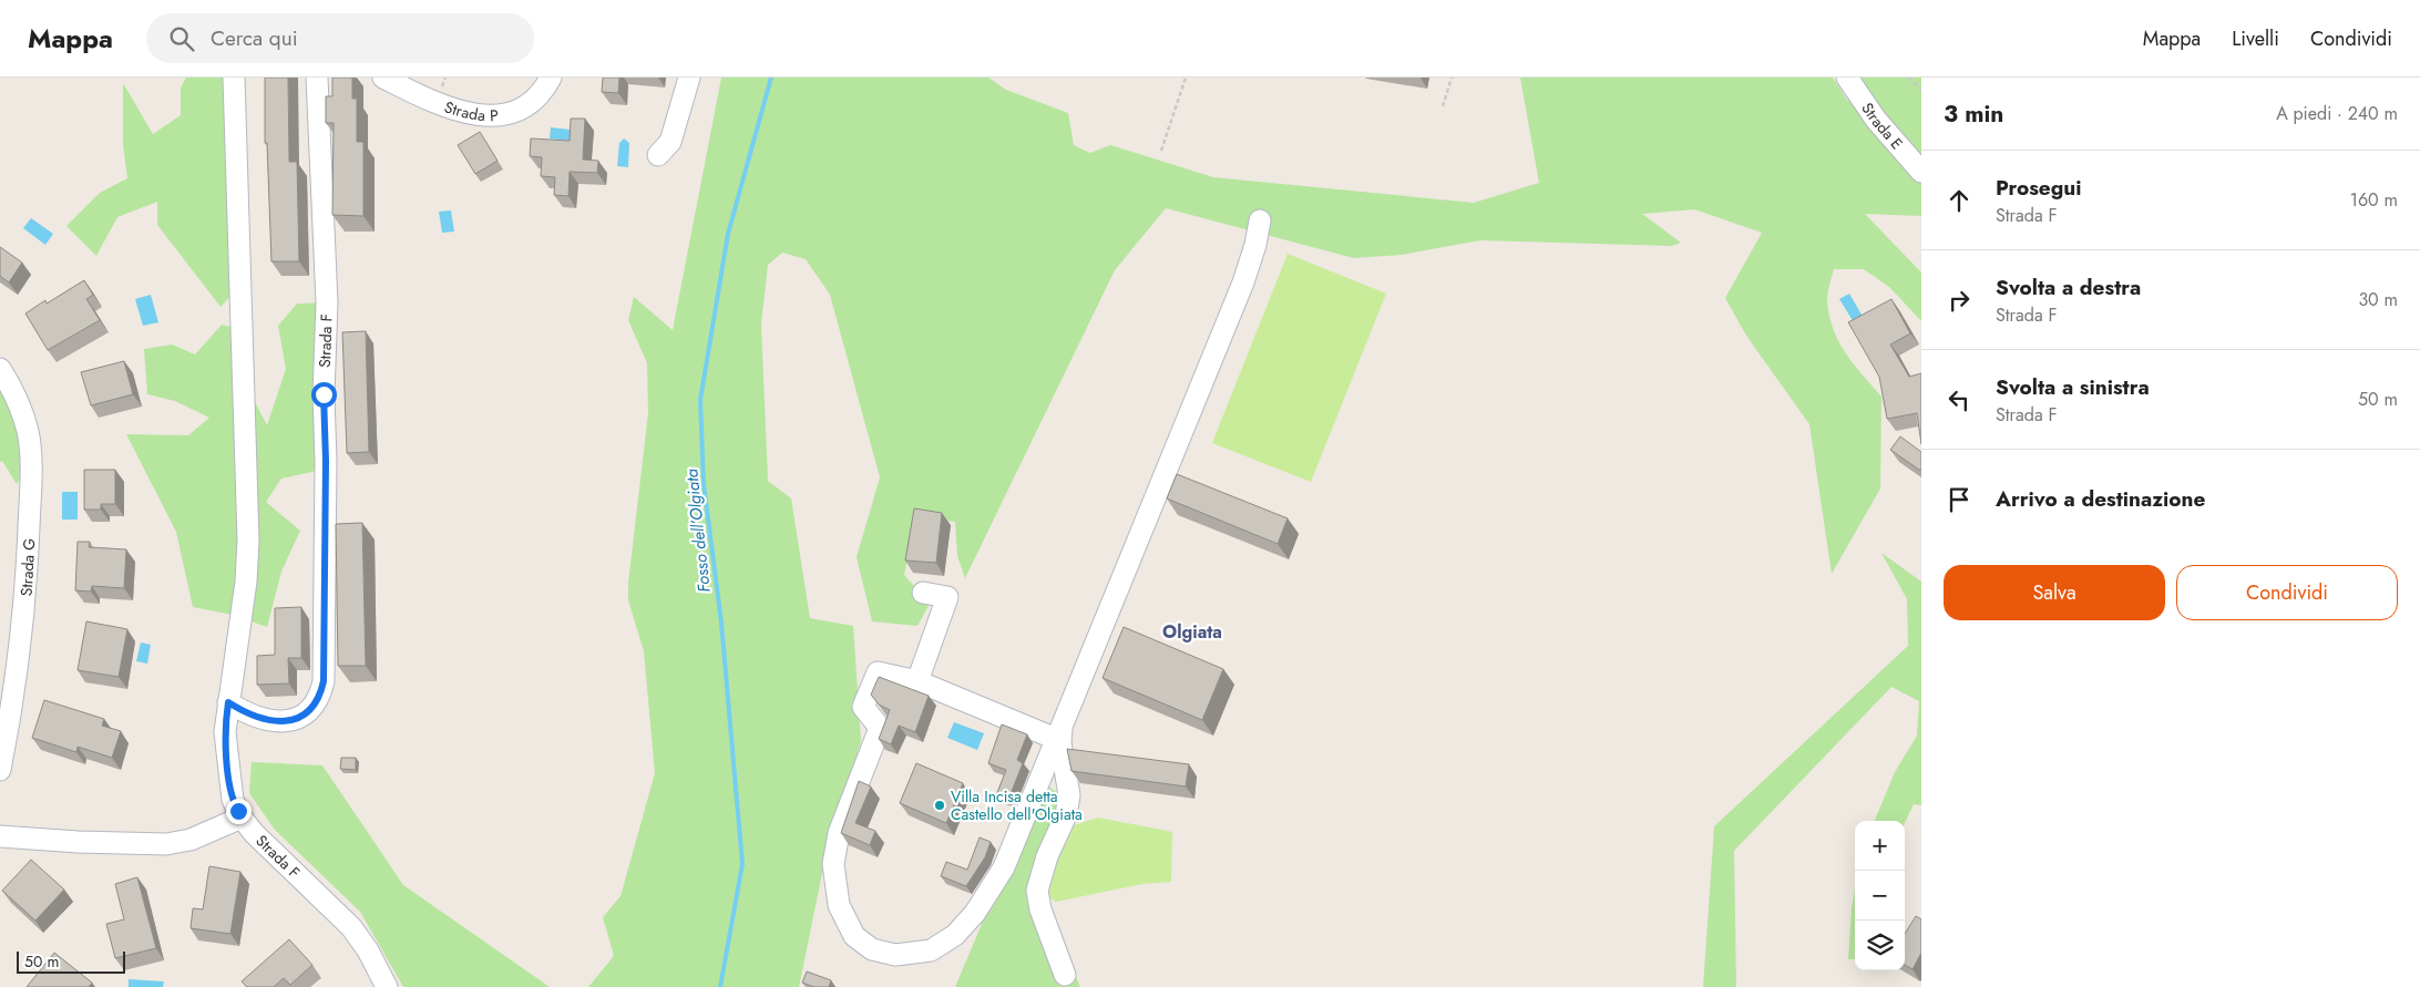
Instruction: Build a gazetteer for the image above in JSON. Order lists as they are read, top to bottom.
{
  "streets": {
    "street": [
      "Strada P",
      "Strada E",
      "Strada F",
      "Strada G"
    ]
  },
  "districts": ["Olgiata"],
  "water": ["Fosso dell’Olgiata"],
  "places": ["Villa Incisa detta Castello dell'Olgiata"],
  "scale_bar": "50 m",
  "page": {
    "header": "Mappa",
    "search": "Cerca qui",
    "nav": ["Mappa", "Livelli", "Condividi"],
    "heading": ["3 min", "A piedi · 240 m"],
    "list": [
      ["Prosegui", "Strada F", "160 m"],
      ["Svolta a destra", "Strada F", "30 m"],
      ["Svolta a sinistra", "Strada F", "50 m"],
      "Arrivo a destinazione"
    ],
    "buttons": ["Salva", "Condividi"],
    "map_buttons": ["+", "−"],
    "scale": "50 m"
  }
}
